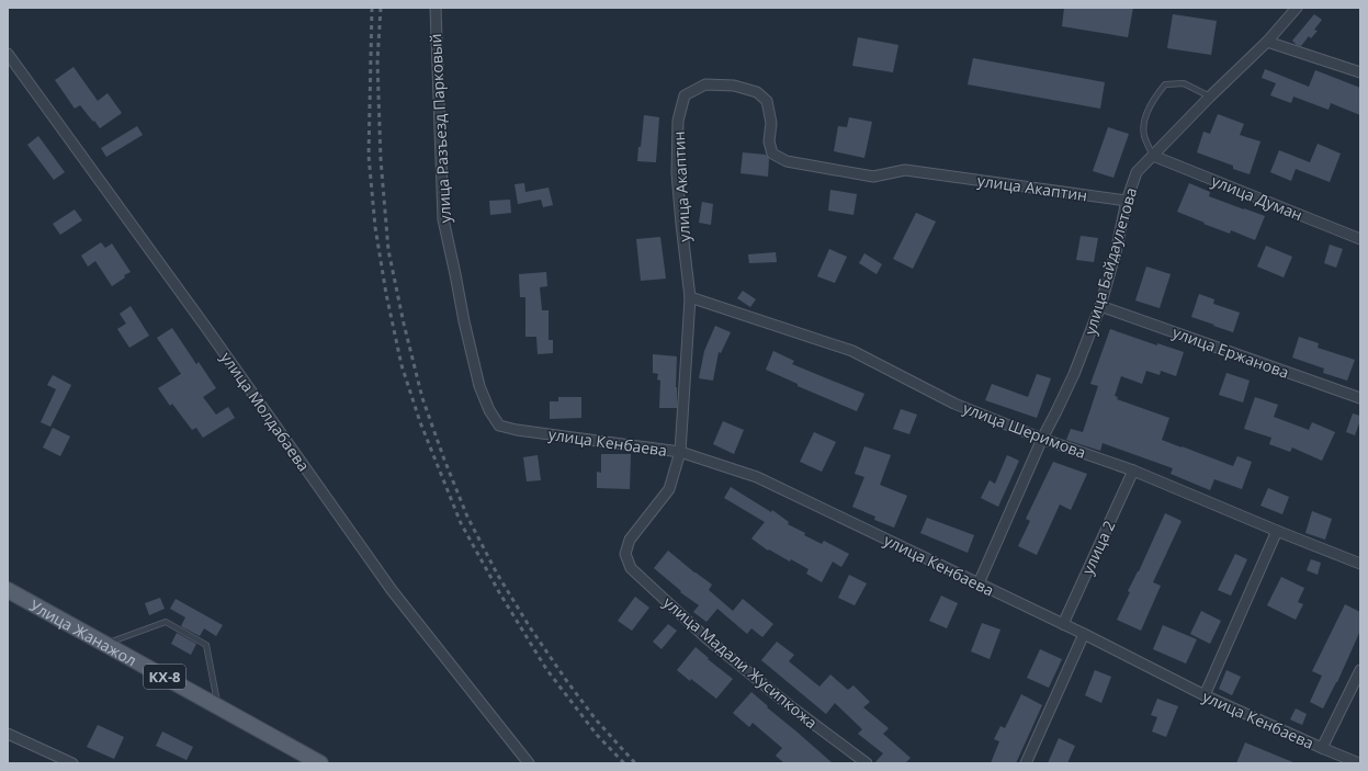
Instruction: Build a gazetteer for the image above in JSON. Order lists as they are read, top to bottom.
{
  "streets": {
    "main road": ["Улица Жанажол", "КХ-8"],
    "street": [
      "улица Разъезд Парковый",
      "улица Акаптин",
      "улица Думан",
      "улица Байдаулетова",
      "улица Ержанова",
      "улица Молдабаева",
      "улица Шеримова",
      "улица Кенбаева",
      "улица 2",
      "улица Мадали Жусипкожа"
    ]
  },
  "crossings": [
    ["улица Разъезд Парковый", "улица Кенбаева"],
    ["улица Акаптин", "улица Байдаулетова"],
    ["улица Акаптин", "улица Шеримова"],
    ["улица Акаптин", "улица Кенбаева"],
    ["улица Акаптин", "улица Мадали Жусипкожа"],
    ["улица Думан", "улица Байдаулетова"],
    ["улица Байдаулетова", "улица Ержанова"],
    ["улица Байдаулетова", "улица Шеримова"],
    ["улица Байдаулетова", "улица Кенбаева"],
    ["улица Шеримова", "улица 2"],
    ["улица Кенбаева", "улица 2"]
  ]
}
